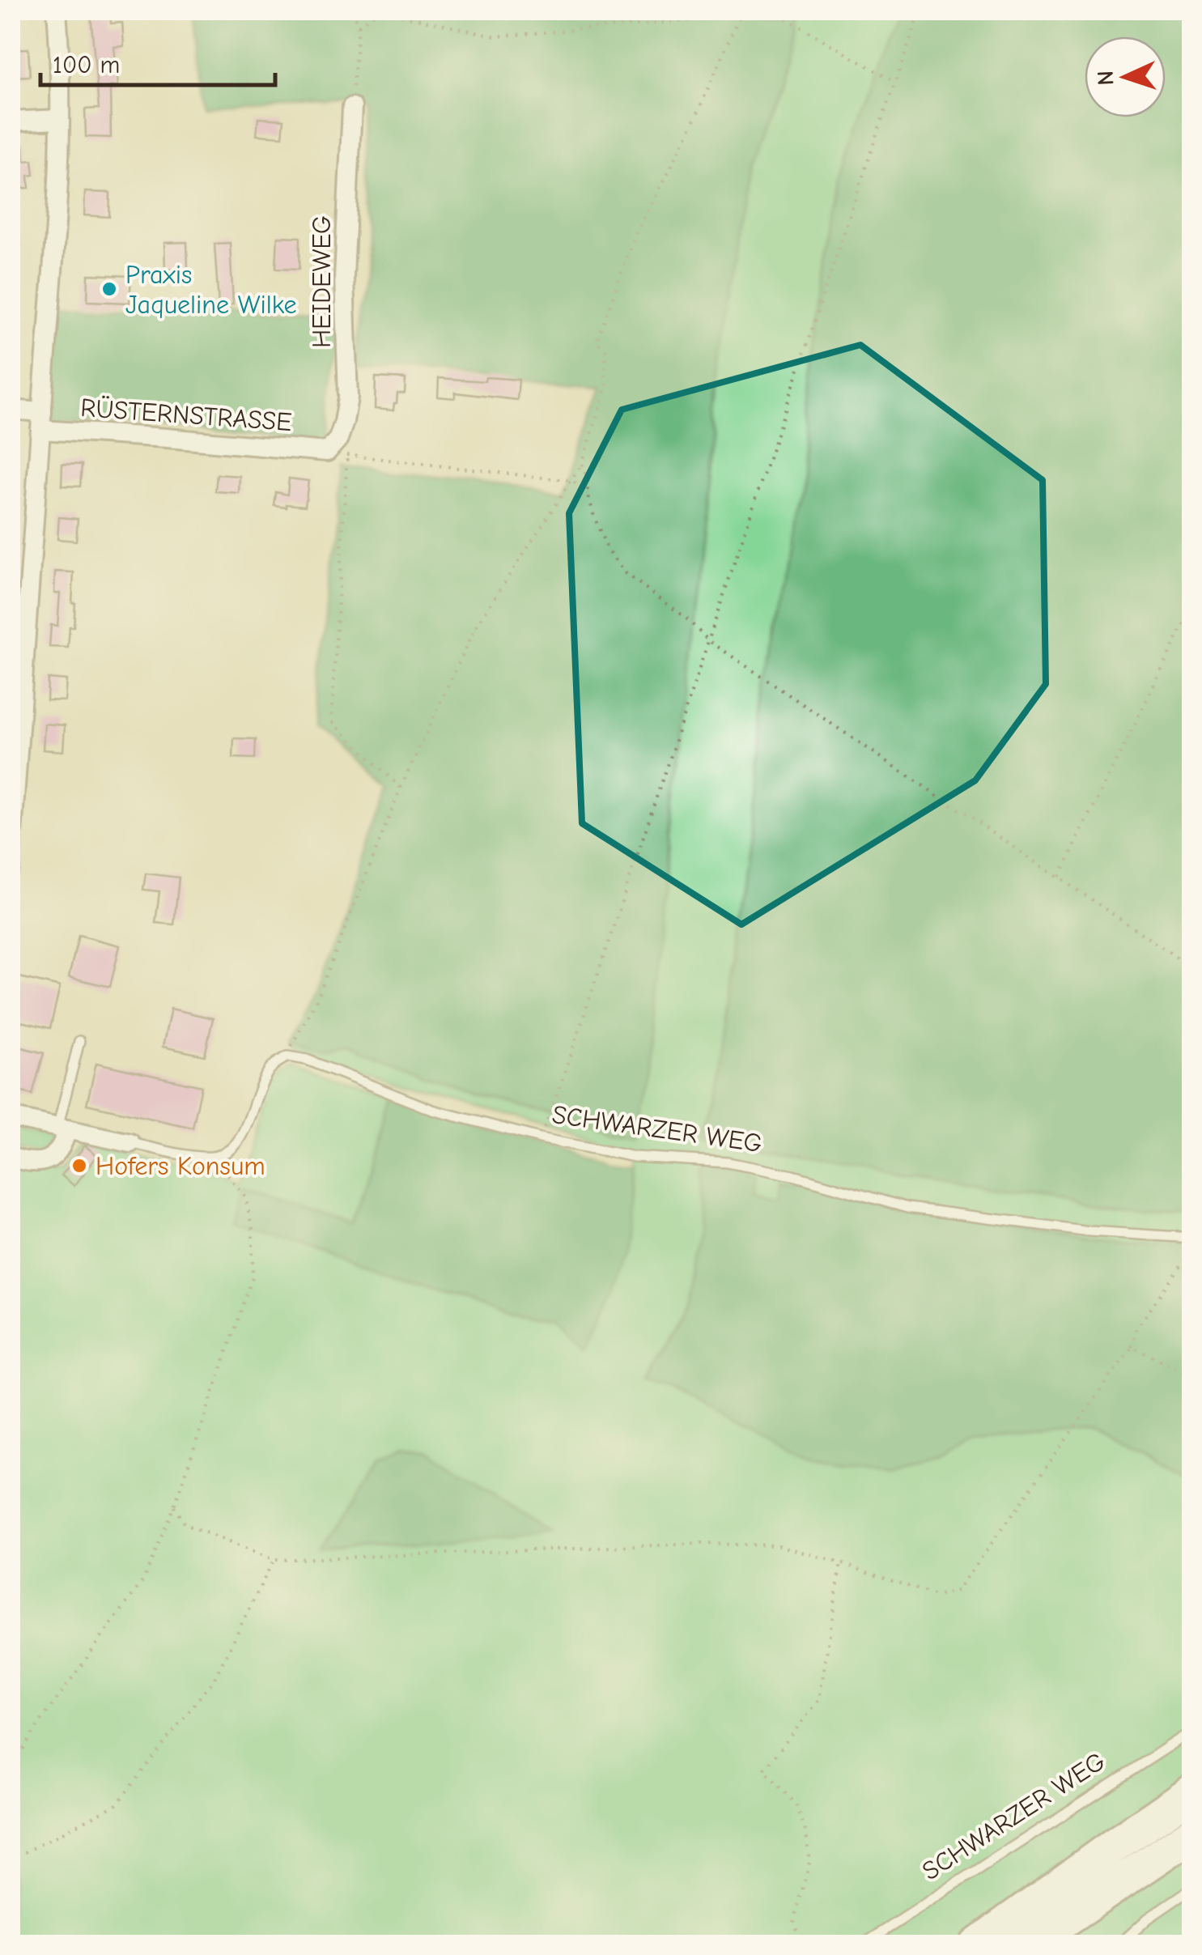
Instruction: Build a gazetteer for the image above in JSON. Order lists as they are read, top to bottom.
{
  "streets": {
    "street": ["HEIDEWEG", "RÜSTERNSTRASSE"],
    "lane": ["SCHWARZER WEG"]
  },
  "crossings": [
    ["HEIDEWEG", "RÜSTERNSTRASSE"]
  ],
  "places": ["Praxis Jaqueline Wilke", "Hofers Konsum"],
  "scale_bar": "100 m",
  "north": "left"
}
